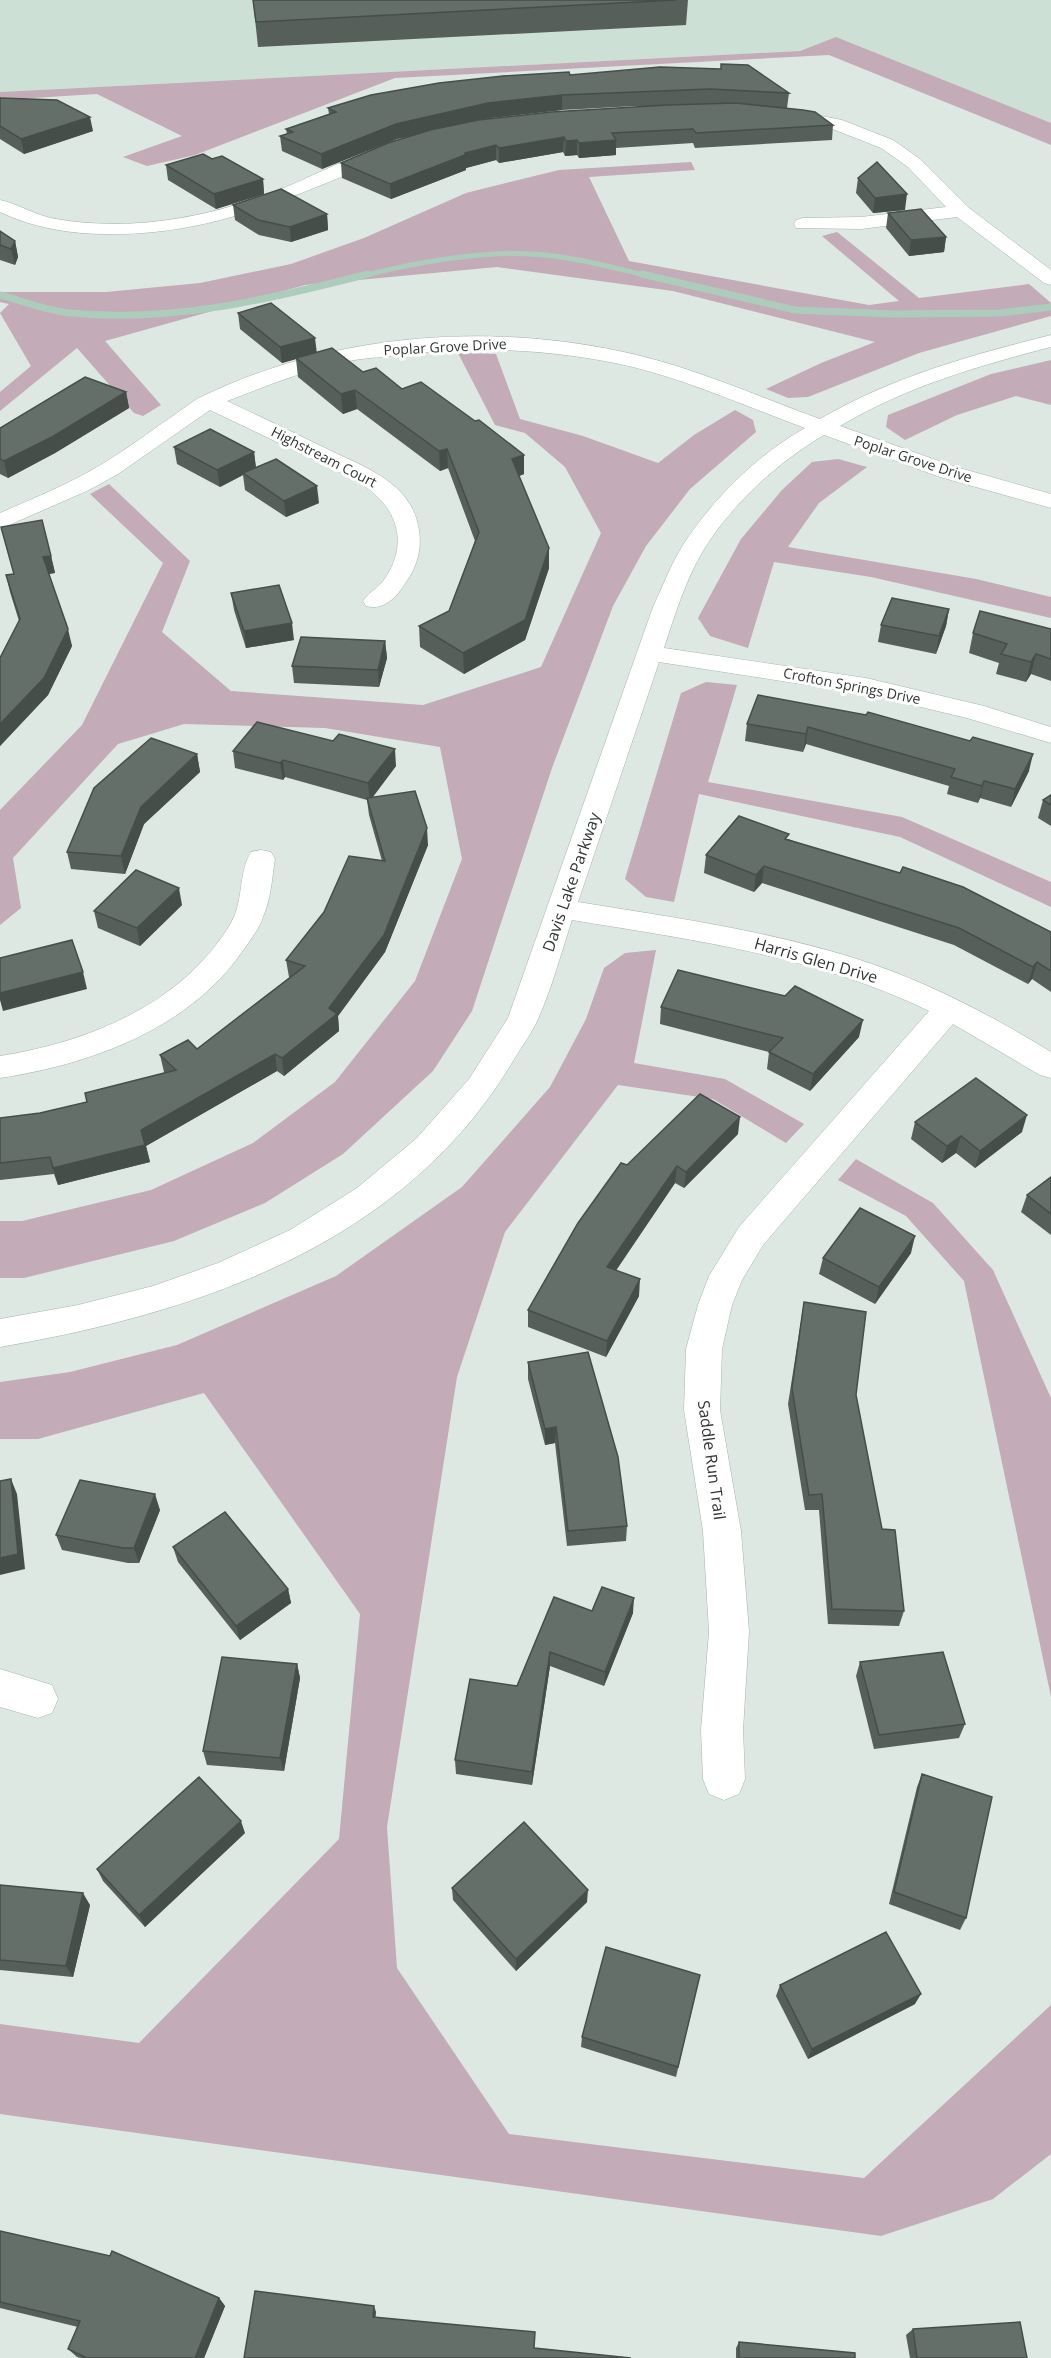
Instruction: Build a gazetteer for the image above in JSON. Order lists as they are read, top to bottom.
{
  "streets": {
    "street": [
      "Poplar Grove Drive",
      "Highstream Court",
      "Crofton Springs Drive",
      "Davis Lake Parkway",
      "Harris Glen Drive",
      "Saddle Run Trail"
    ]
  },
  "crossings": [
    ["Poplar Grove Drive", "Highstream Court"],
    ["Poplar Grove Drive", "Davis Lake Parkway"],
    ["Crofton Springs Drive", "Davis Lake Parkway"],
    ["Davis Lake Parkway", "Harris Glen Drive"],
    ["Harris Glen Drive", "Saddle Run Trail"]
  ]
}
